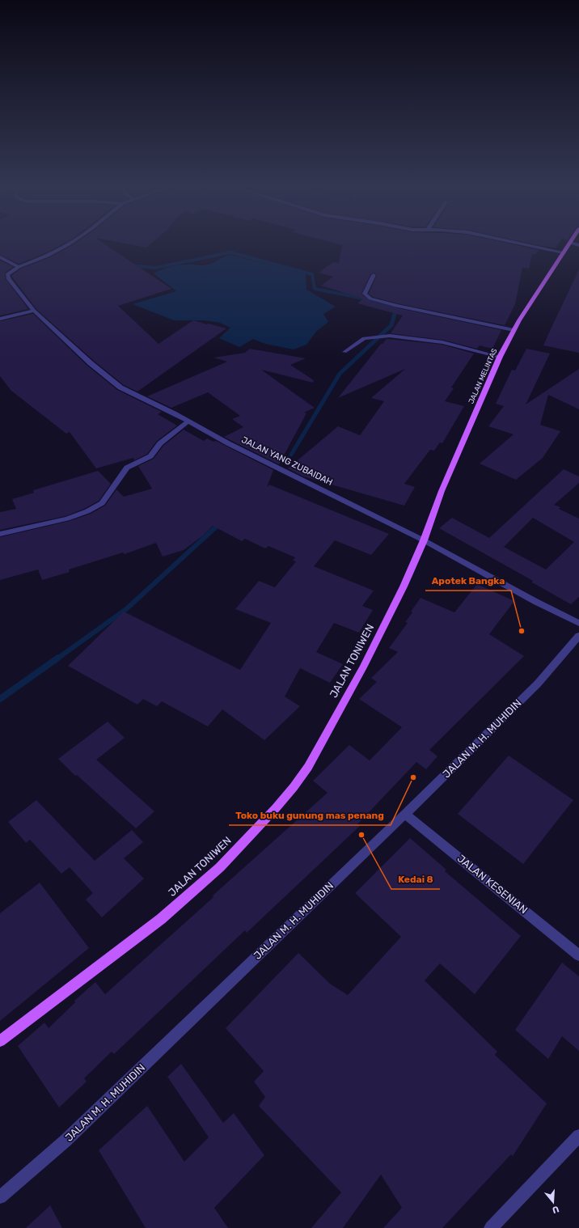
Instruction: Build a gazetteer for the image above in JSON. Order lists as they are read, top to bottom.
{
  "streets": {
    "main road": ["JALAN MELINTAS", "JALAN TONIWEN"],
    "street": ["JALAN YANG ZUBAIDAH", "JALAN M. H. MUHIDIN", "JALAN KESENIAN"]
  },
  "crossings": [
    ["JALAN MELINTAS", "JALAN YANG ZUBAIDAH"],
    ["JALAN MELINTAS", "JALAN TONIWEN"],
    ["JALAN YANG ZUBAIDAH", "JALAN TONIWEN"],
    ["JALAN M. H. MUHIDIN", "JALAN KESENIAN"]
  ],
  "places": ["Apotek Bangka", "Toko buku gunung mas penang", "Kedai 8"],
  "north": "bottom"
}
